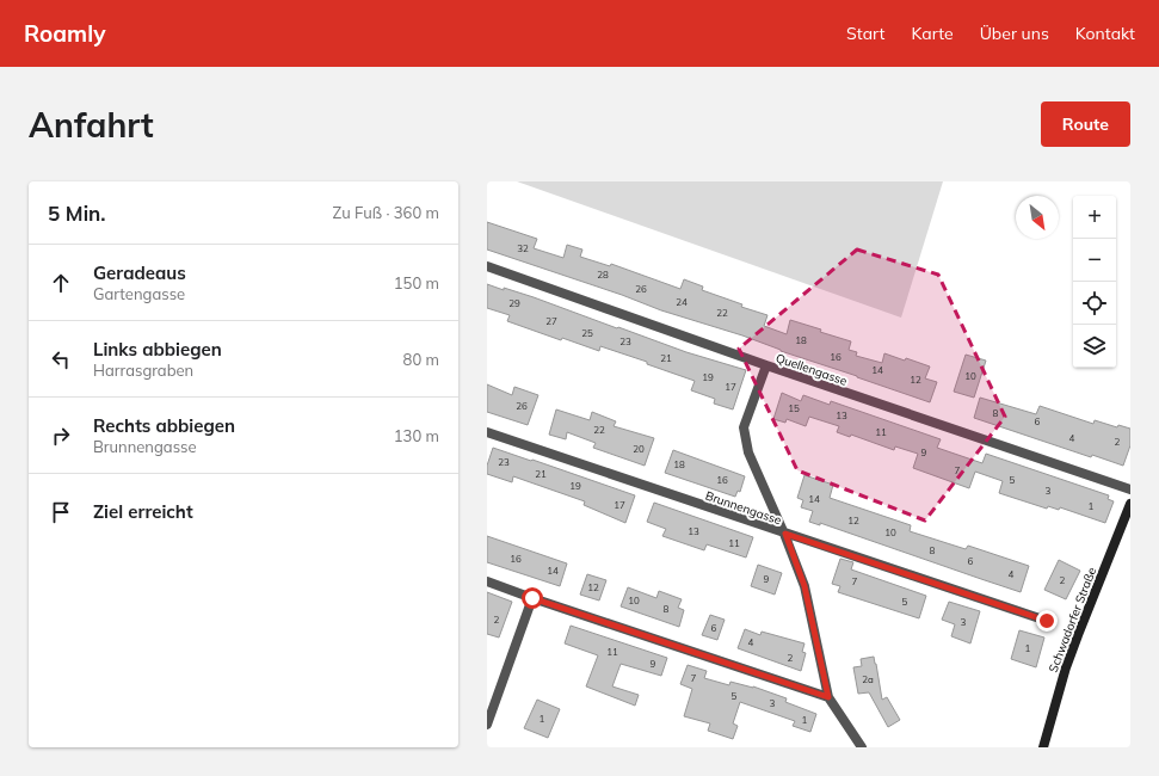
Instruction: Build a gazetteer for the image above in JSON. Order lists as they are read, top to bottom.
{
  "streets": {
    "main road": ["Schwadorfer Straße"],
    "street": ["Quellengasse", "Brunnengasse"]
  },
  "house_numbers": [
    "32",
    "28",
    "26",
    "24",
    "29",
    "22",
    "27",
    "25",
    "18",
    "23",
    "16",
    "21",
    "14",
    "10",
    "19",
    "12",
    "17",
    "26",
    "15",
    "8",
    "13",
    "6",
    "22",
    "11",
    "4",
    "2",
    "20",
    "9",
    "23",
    "18",
    "7",
    "21",
    "16",
    "5",
    "19",
    "3",
    "14",
    "17",
    "1",
    "12",
    "13",
    "10",
    "11",
    "8",
    "16",
    "6",
    "14",
    "4",
    "9",
    "2",
    "7",
    "12",
    "10",
    "5",
    "8",
    "2",
    "3",
    "6",
    "4",
    "1",
    "11",
    "2",
    "9",
    "7",
    "2a",
    "5",
    "3",
    "1",
    "1"
  ],
  "north": "bottom right",
  "page": {
    "header": "Roamly",
    "nav": [
      "Start",
      "Karte",
      "Über uns",
      "Kontakt"
    ],
    "buttons": "Route",
    "title": "Anfahrt",
    "heading": ["5 Min.", "Zu Fuß · 360 m"],
    "map_buttons": ["+", "−"],
    "list": [
      ["Geradeaus", "Gartengasse", "150 m"],
      ["Links abbiegen", "Harrasgraben", "80 m"],
      ["Rechts abbiegen", "Brunnengasse", "130 m"],
      "Ziel erreicht"
    ]
  }
}
